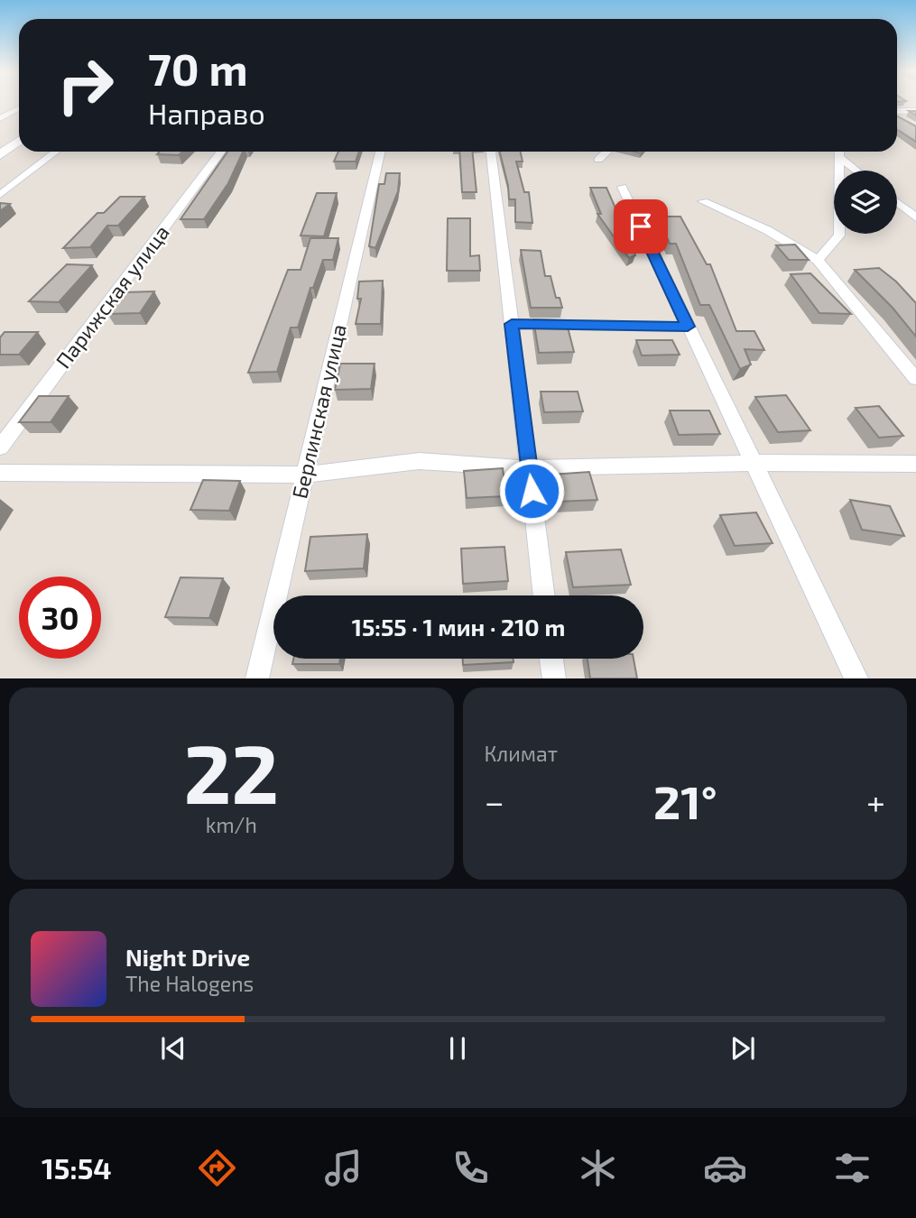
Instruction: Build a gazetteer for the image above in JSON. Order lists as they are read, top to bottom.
{
  "streets": {
    "street": ["Парижская улица", "Берлинская улица"]
  },
  "page": {
    "turn": ["70 m", "Направо"],
    "limit": "30",
    "trip": "15:55 · 1 мин · 210 m",
    "tile": [
      ["22", "km/h"],
      "Климат"
    ],
    "heat": ["−", "21°", "+"],
    "song": ["Night Drive", "The Halogens"],
    "tabs": "15:54"
  }
}
